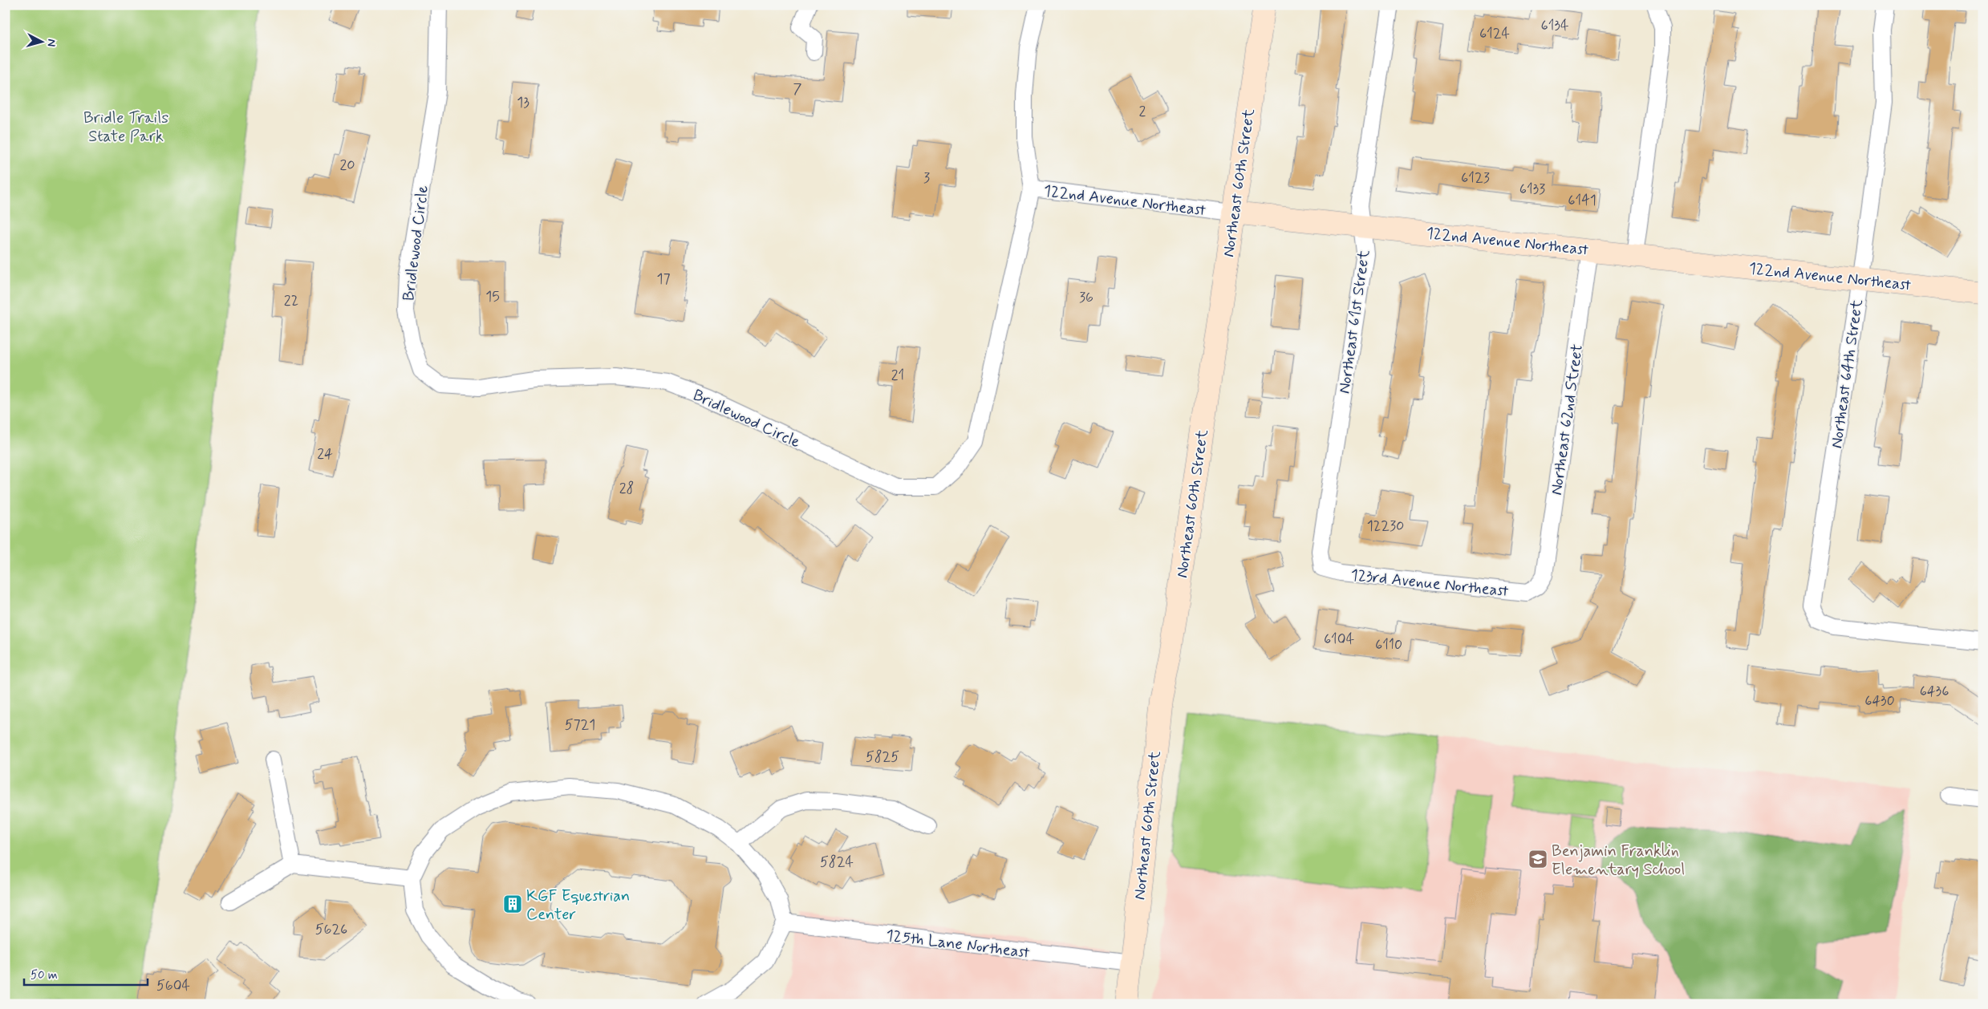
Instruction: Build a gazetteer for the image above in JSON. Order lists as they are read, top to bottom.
{
  "streets": {
    "street": [
      "Northeast 60th Street",
      "122nd Avenue Northeast",
      "Bridlewood Circle",
      "Northeast 61st Street",
      "Northeast 64th Street",
      "Northeast 62nd Street",
      "123rd Avenue Northeast",
      "125th Lane Northeast"
    ]
  },
  "crossings": [
    ["Northeast 60th Street", "122nd Avenue Northeast"],
    ["Northeast 60th Street", "125th Lane Northeast"],
    ["122nd Avenue Northeast", "Bridlewood Circle"],
    ["122nd Avenue Northeast", "Northeast 61st Street"],
    ["122nd Avenue Northeast", "Northeast 64th Street"],
    ["122nd Avenue Northeast", "Northeast 62nd Street"],
    ["Northeast 61st Street", "123rd Avenue Northeast"],
    ["Northeast 62nd Street", "123rd Avenue Northeast"]
  ],
  "parks": ["Bridle Trails State Park"],
  "places": {
    "school or university": ["Benjamin Franklin Elementary School"],
    "building": ["KGF Equestrian Center"]
  },
  "house_numbers": [
    "6134",
    "6124",
    "7",
    "13",
    "2",
    "20",
    "3",
    "6123",
    "6133",
    "6141",
    "17",
    "15",
    "36",
    "22",
    "21",
    "24",
    "28",
    "12230",
    "6104",
    "6110",
    "6436",
    "6430",
    "5721",
    "5825",
    "5824",
    "5626",
    "5604"
  ],
  "scale_bar": "50 m",
  "north": "right"
}
